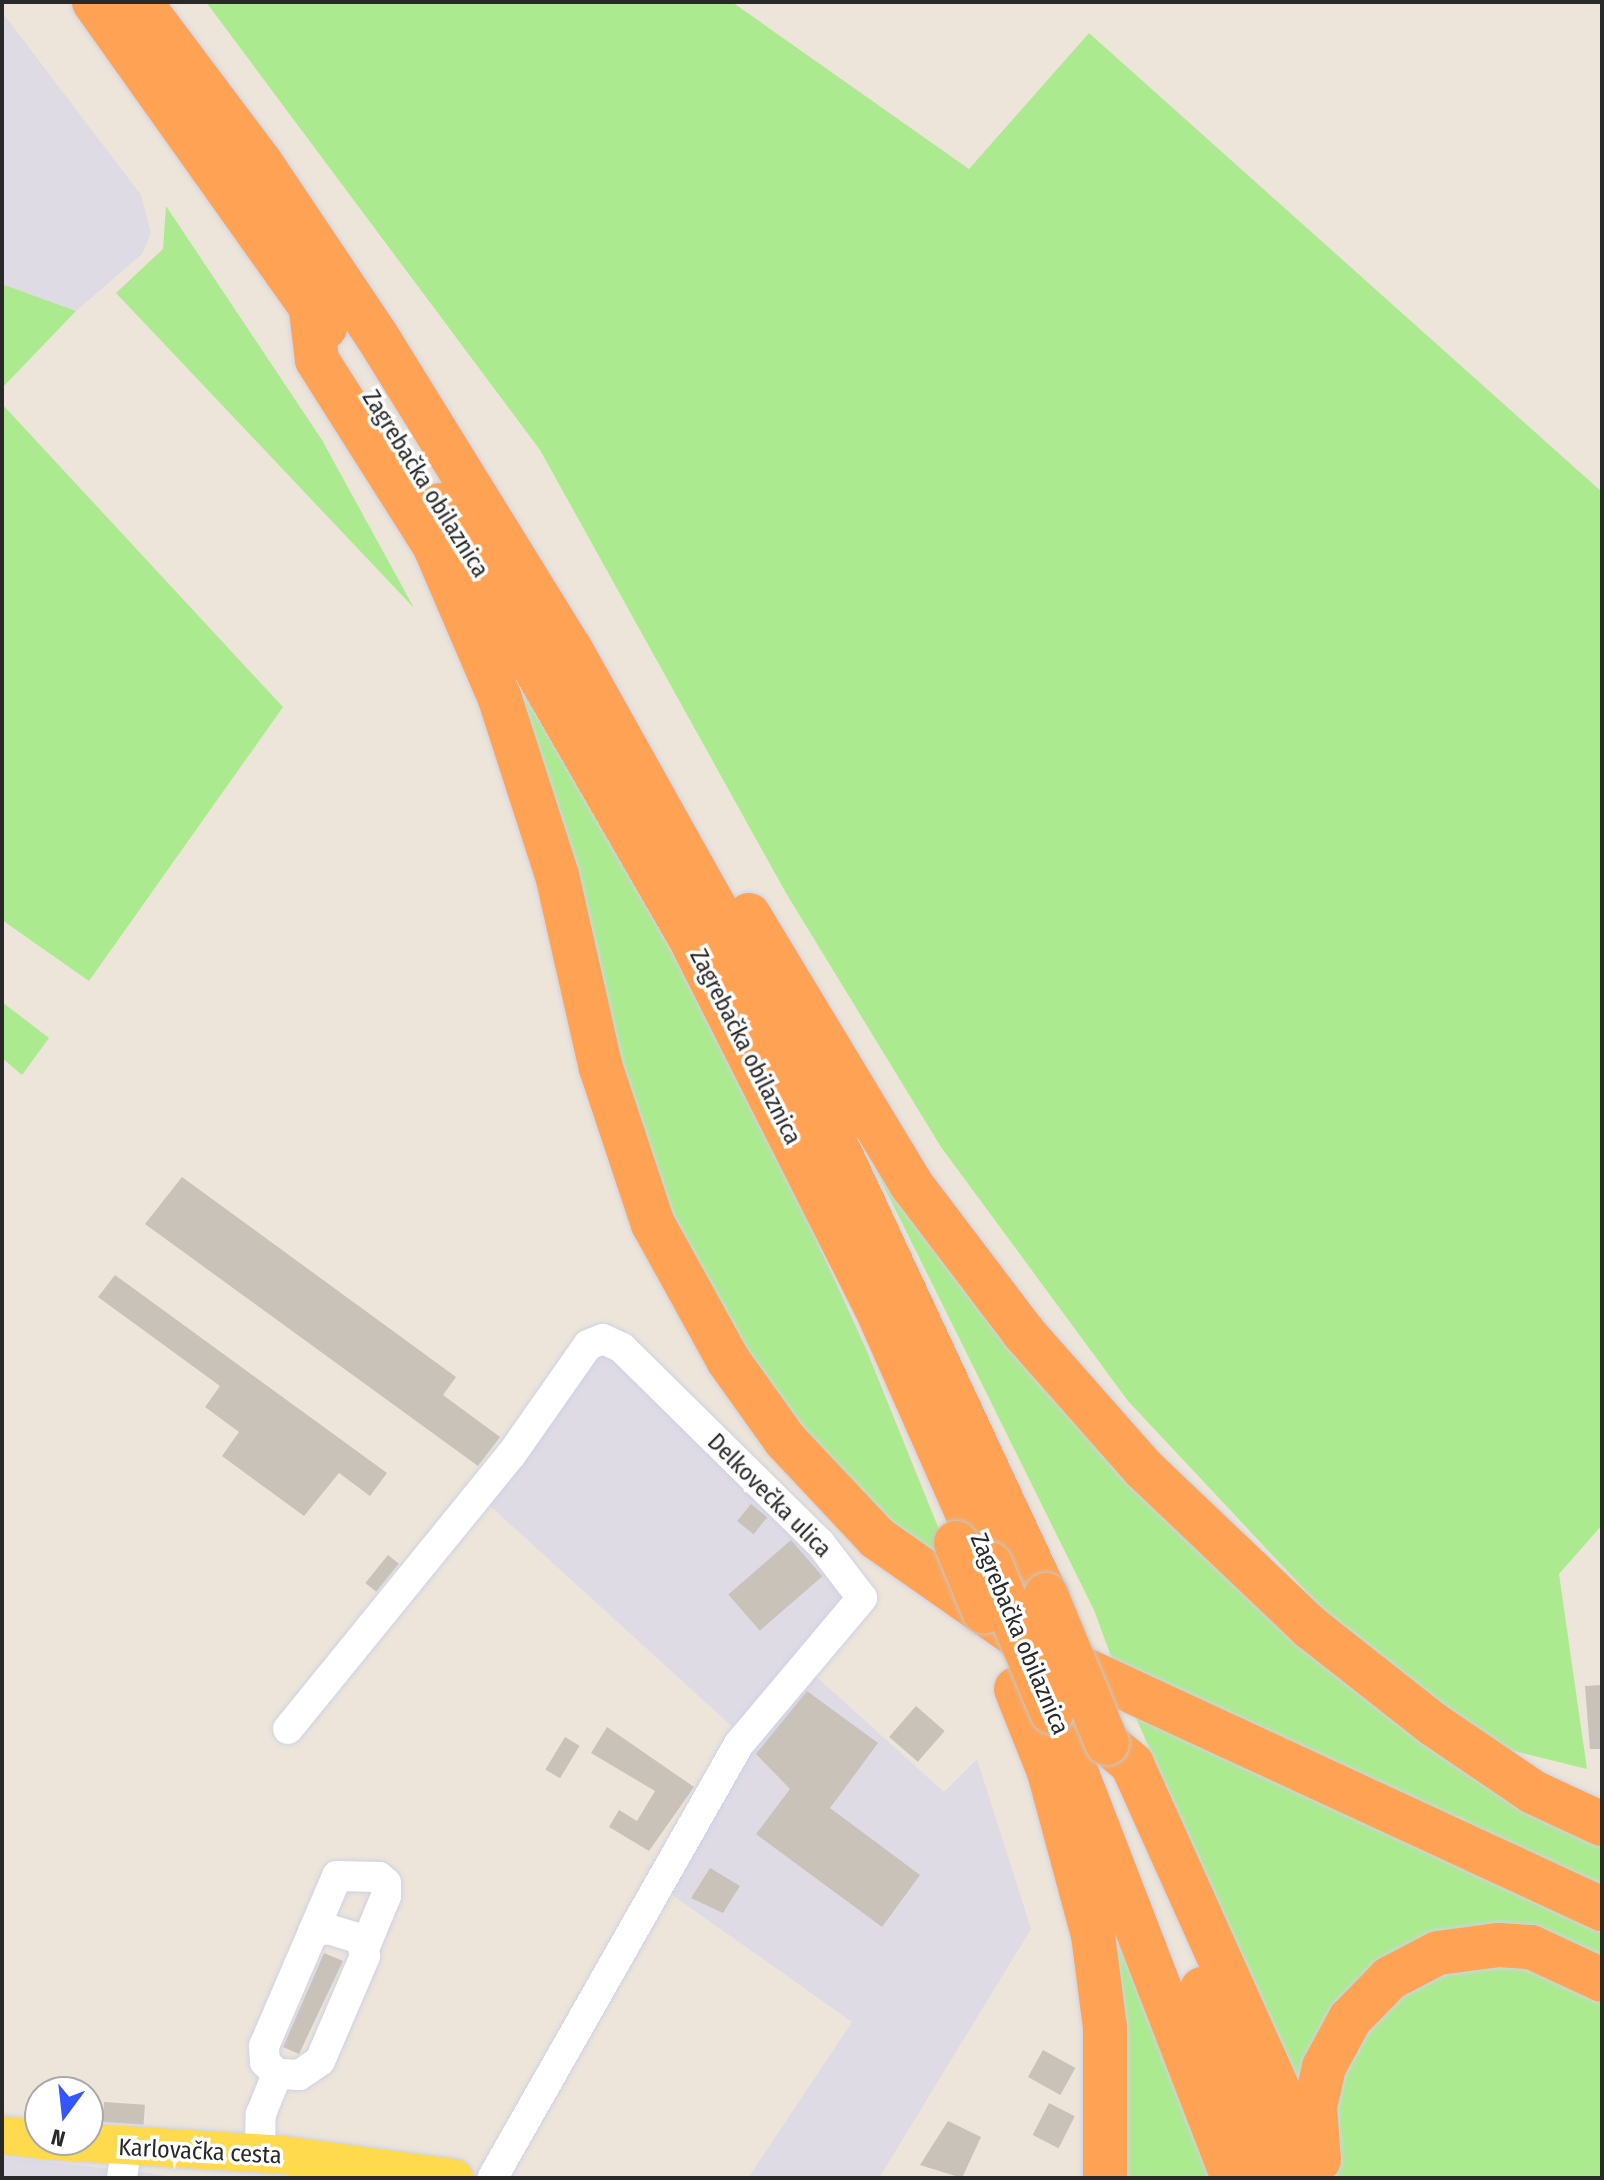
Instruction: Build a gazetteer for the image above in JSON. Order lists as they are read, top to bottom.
{
  "streets": {
    "highway": ["Zagrebačka obilaznica"],
    "main road": ["Karlovačka cesta"],
    "street": ["Delkovečka ulica"]
  },
  "north": "bottom"
}
